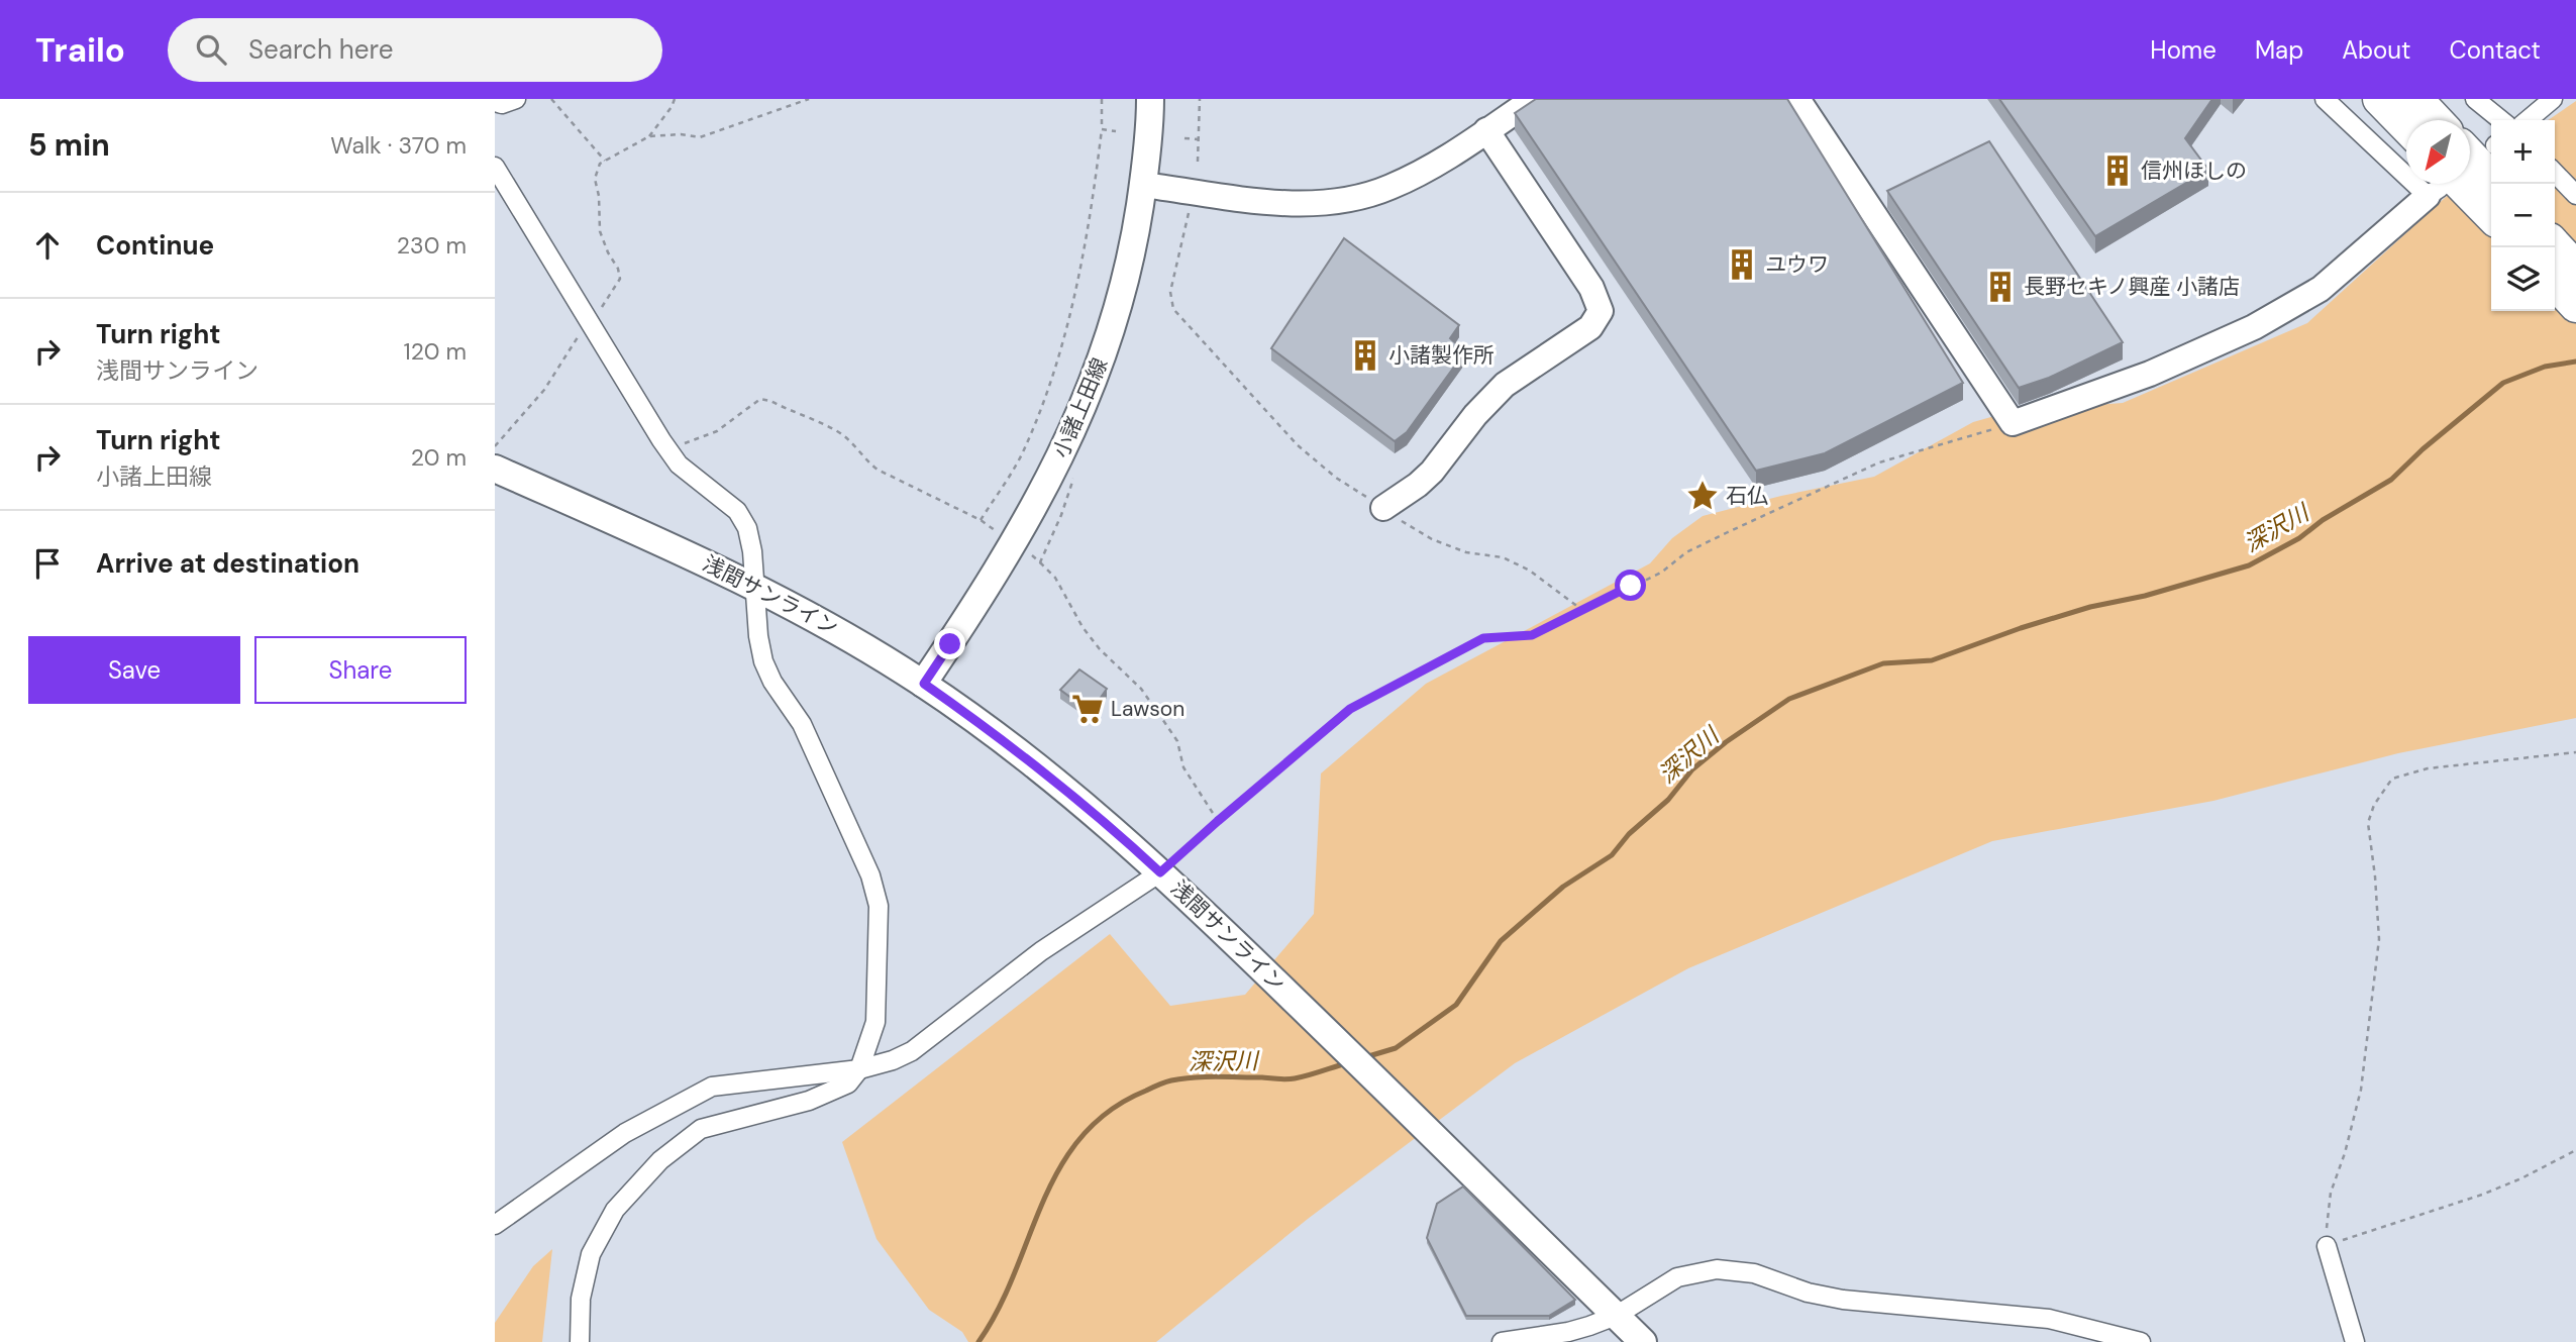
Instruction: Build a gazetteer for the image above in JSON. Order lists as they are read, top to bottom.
{
  "streets": {
    "main road": ["小諸上田線", "浅間サンライン"]
  },
  "crossings": [
    ["小諸上田線", "浅間サンライン"]
  ],
  "water": ["深沢川"],
  "places": {
    "building": [
      "信州ほしの",
      "ユウワ",
      "長野セキノ興産 小諸店",
      "小諸製作所"
    ],
    "place": ["石仏"],
    "supermarket": ["Lawson"]
  },
  "north": "bottom left",
  "page": {
    "header": "Trailo",
    "search": "Search here",
    "nav": [
      "Home",
      "Map",
      "About",
      "Contact"
    ],
    "heading": ["5 min", "Walk · 370 m"],
    "map_buttons": ["+", "−"],
    "list": [
      ["Continue", "230 m"],
      ["Turn right", "浅間サンライン", "120 m"],
      ["Turn right", "小諸上田線", "20 m"],
      "Arrive at destination"
    ],
    "buttons": ["Save", "Share"]
  }
}
